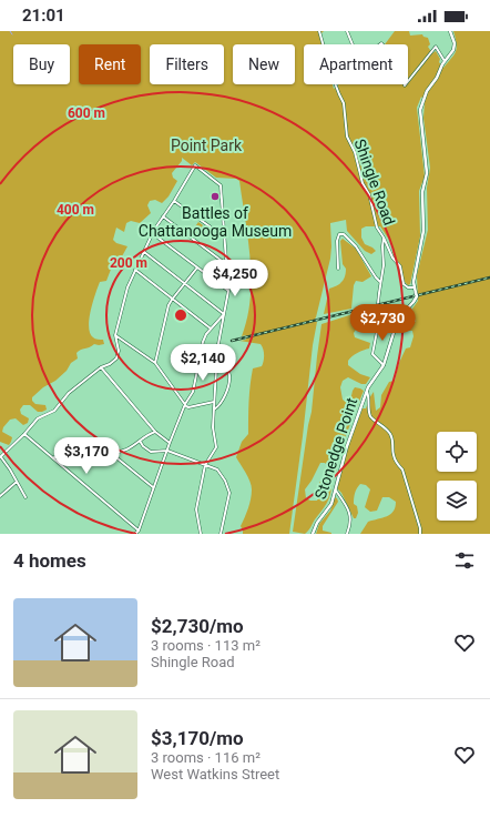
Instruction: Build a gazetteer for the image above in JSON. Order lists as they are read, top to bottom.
{
  "streets": {
    "main road": ["Stonedge Point"],
    "street": ["Shingle Road"]
  },
  "crossings": [
    ["Shingle Road", "Stonedge Point"]
  ],
  "parks": ["Point Park"],
  "places": ["Battles of Chattanooga Museum"],
  "page": {
    "status": "21:01",
    "chip": [
      "Buy",
      "Rent",
      "Filters",
      "New",
      "Apartment"
    ],
    "price": [
      "$4,250",
      "$2,730",
      "$2,140",
      "$3,170"
    ],
    "heading": "4 homes",
    "list": [
      {
        "name": "$2,730/mo",
        "note": "3 rooms · 113 m² · Shingle Road"
      },
      {
        "name": "$3,170/mo",
        "note": "3 rooms · 116 m² · West Watkins Street"
      }
    ]
  },
  "rings": ["600 m", "400 m", "200 m"]
}
